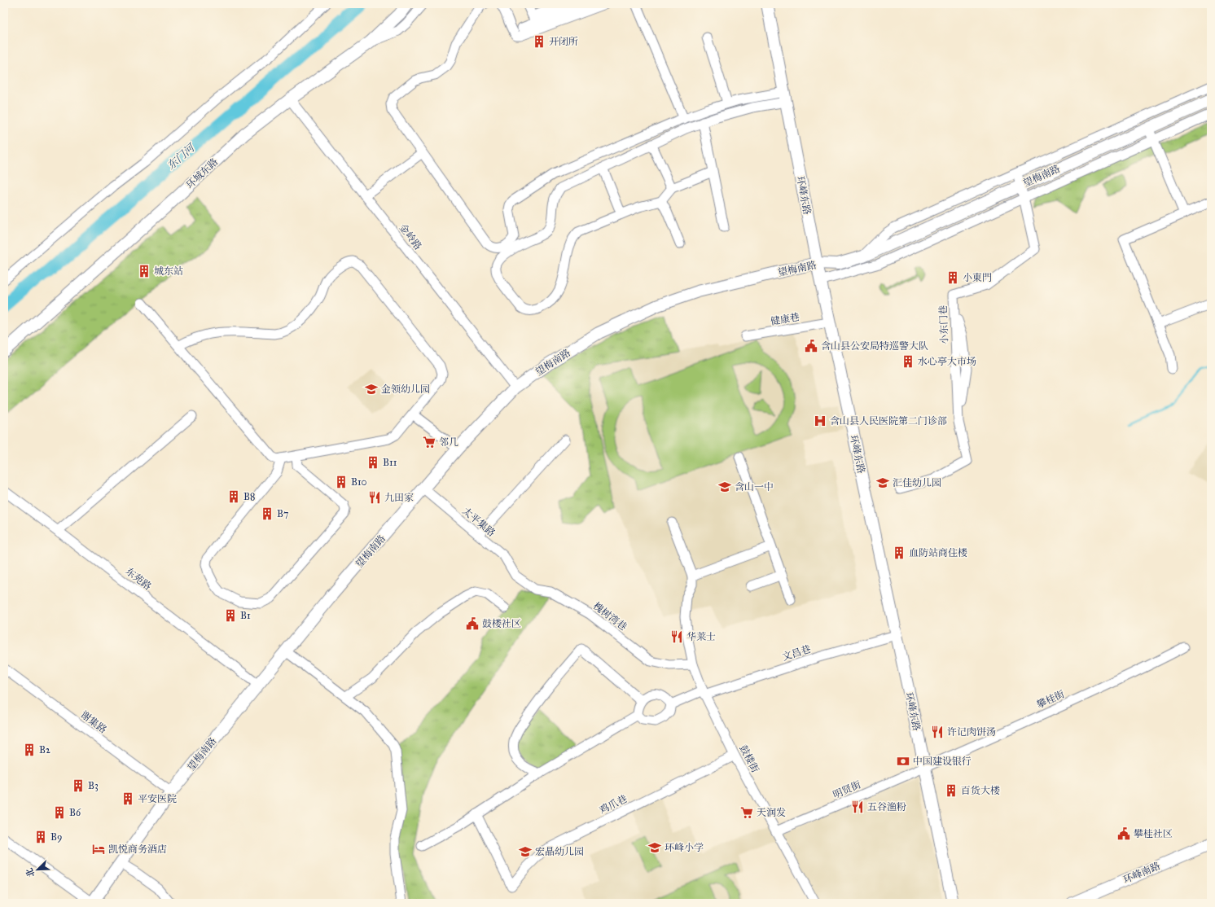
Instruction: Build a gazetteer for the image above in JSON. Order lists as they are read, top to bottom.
{
  "streets": {
    "main road": [
      "环城东路",
      "望梅南路",
      "环峰东路",
      "环峰南路"
    ],
    "street": [
      "金岭路",
      "健康巷",
      "小东门巷",
      "太平集路",
      "东苑路",
      "槐树湾巷",
      "文昌巷",
      "攀桂街",
      "谢集路",
      "鼓楼街",
      "明贤街",
      "鸡爪巷"
    ]
  },
  "crossings": [
    ["环城东路", "金岭路"],
    ["望梅南路", "环峰东路"],
    ["望梅南路", "金岭路"],
    ["望梅南路", "太平集路"],
    ["望梅南路", "东苑路"],
    ["望梅南路", "谢集路"],
    ["环峰东路", "健康巷"],
    ["环峰东路", "文昌巷"],
    ["环峰东路", "攀桂街"],
    ["环峰东路", "明贤街"],
    ["太平集路", "槐树湾巷"],
    ["槐树湾巷", "鼓楼街"],
    ["文昌巷", "鼓楼街"],
    ["攀桂街", "明贤街"],
    ["鼓楼街", "明贤街"],
    ["鼓楼街", "鸡爪巷"]
  ],
  "water": ["东门河"],
  "places": {
    "building": [
      "开闭所",
      "城东站",
      "小東門",
      "水心亭大市场",
      "B11",
      "B10",
      "B8",
      "B7",
      "血防站商住楼",
      "B1",
      "B2",
      "B3",
      "百货大楼",
      "平安医院",
      "B6",
      "B9"
    ],
    "public building": ["含山县公安局特巡警大队", "鼓楼社区", "攀桂社区"],
    "school or university": [
      "金领幼儿园",
      "汇佳幼儿园",
      "含山一中",
      "环峰小学",
      "宏晶幼儿园"
    ],
    "hospital": ["含山县人民医院第二门诊部"],
    "supermarket": ["邻几", "天润发"],
    "restaurant": [
      "九田家",
      "华莱士",
      "许记肉饼汤",
      "五谷渔粉"
    ],
    "bank": ["中国建设银行"],
    "hotel": ["凯悦商务酒店"]
  },
  "north": "bottom left"
}
